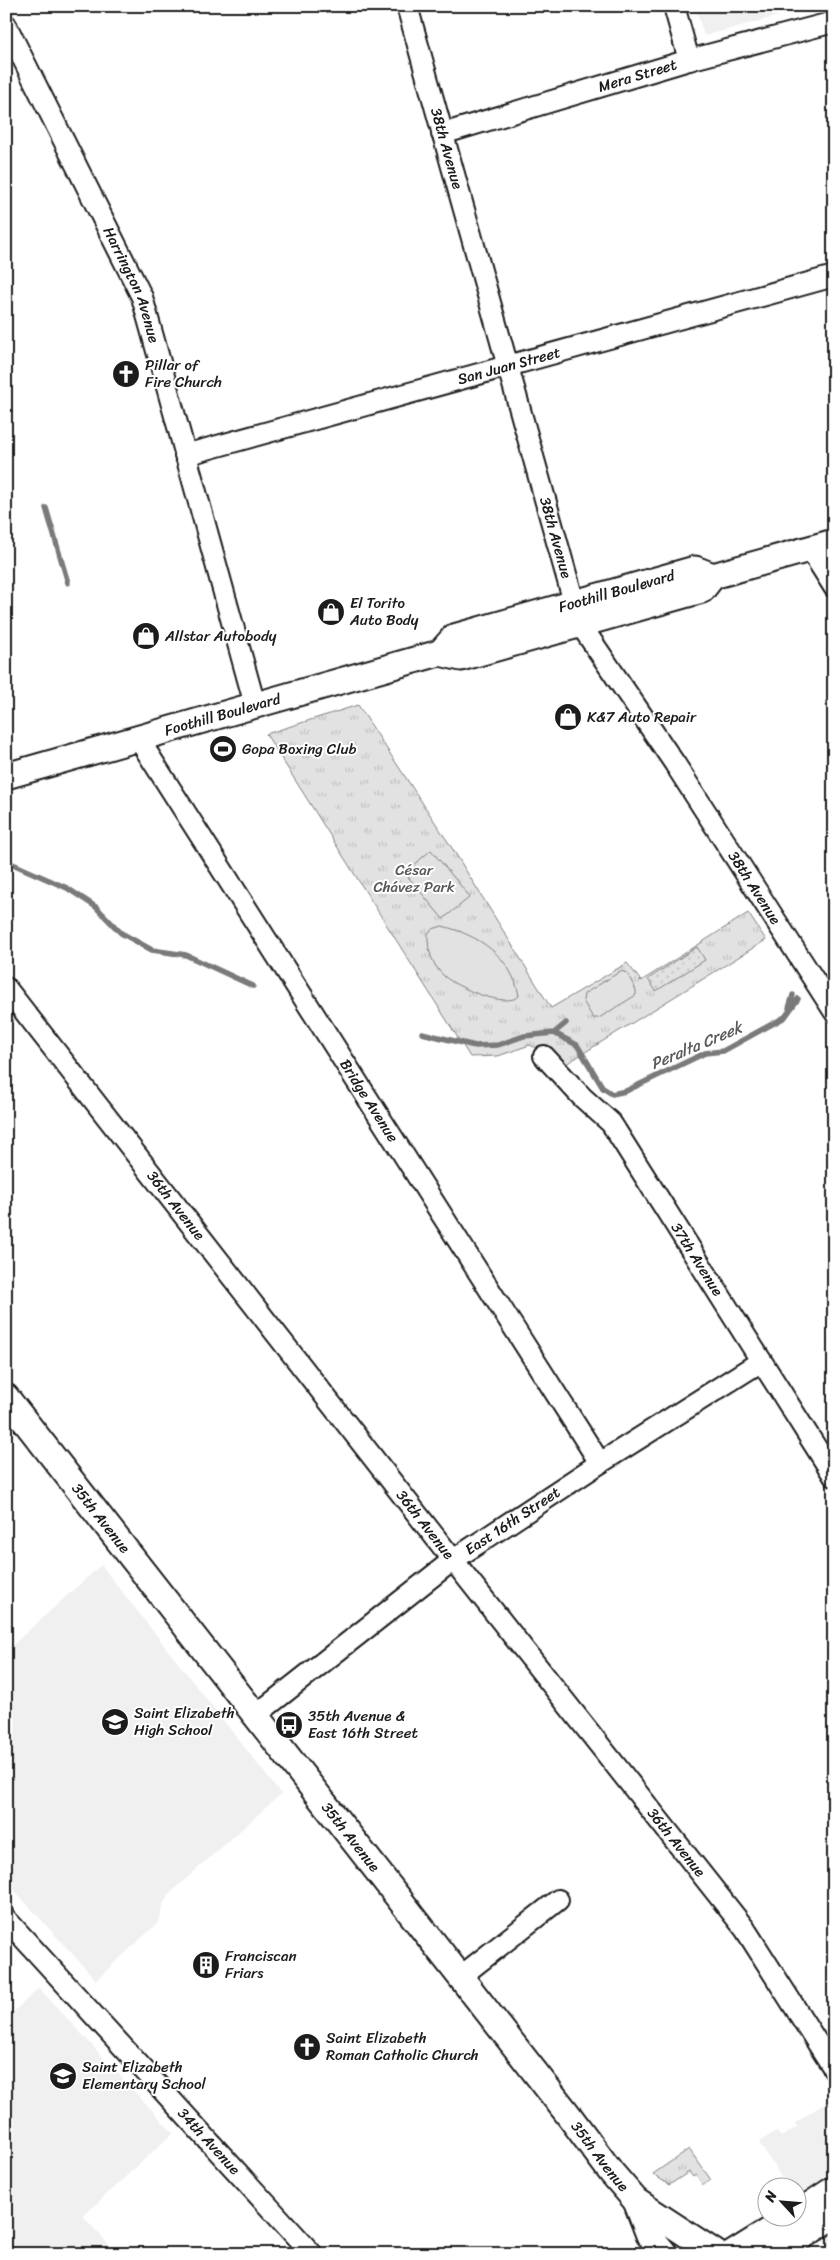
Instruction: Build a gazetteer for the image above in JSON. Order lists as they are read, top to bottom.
{
  "streets": {
    "main road": ["Foothill Boulevard", "35th Avenue"],
    "street": [
      "Mera Street",
      "38th Avenue",
      "Harrington Avenue",
      "San Juan Street",
      "Bridge Avenue",
      "36th Avenue",
      "37th Avenue",
      "East 16th Street",
      "34th Avenue"
    ]
  },
  "crossings": [
    ["Mera Street", "38th Avenue"],
    ["38th Avenue", "San Juan Street"],
    ["38th Avenue", "Foothill Boulevard"],
    ["Harrington Avenue", "San Juan Street"],
    ["Harrington Avenue", "Foothill Boulevard"],
    ["Foothill Boulevard", "Bridge Avenue"],
    ["Bridge Avenue", "East 16th Street"],
    ["36th Avenue", "East 16th Street"],
    ["37th Avenue", "East 16th Street"],
    ["35th Avenue", "East 16th Street"]
  ],
  "water": ["Peralta Creek"],
  "parks": ["César Chávez Park"],
  "places": {
    "church": ["Pillar of Fire Church", "Saint Elizabeth Roman Catholic Church"],
    "shop": ["El Torito Auto Body", "Allstar Autobody", "K&7 Auto Repair"],
    "sports": ["Gopa Boxing Club"],
    "school or university": ["Saint Elizabeth High School", "Saint Elizabeth Elementary School"],
    "bus stop": ["35th Avenue & East 16th Street"],
    "building": ["Franciscan Friars"]
  },
  "north": "top left"
}
